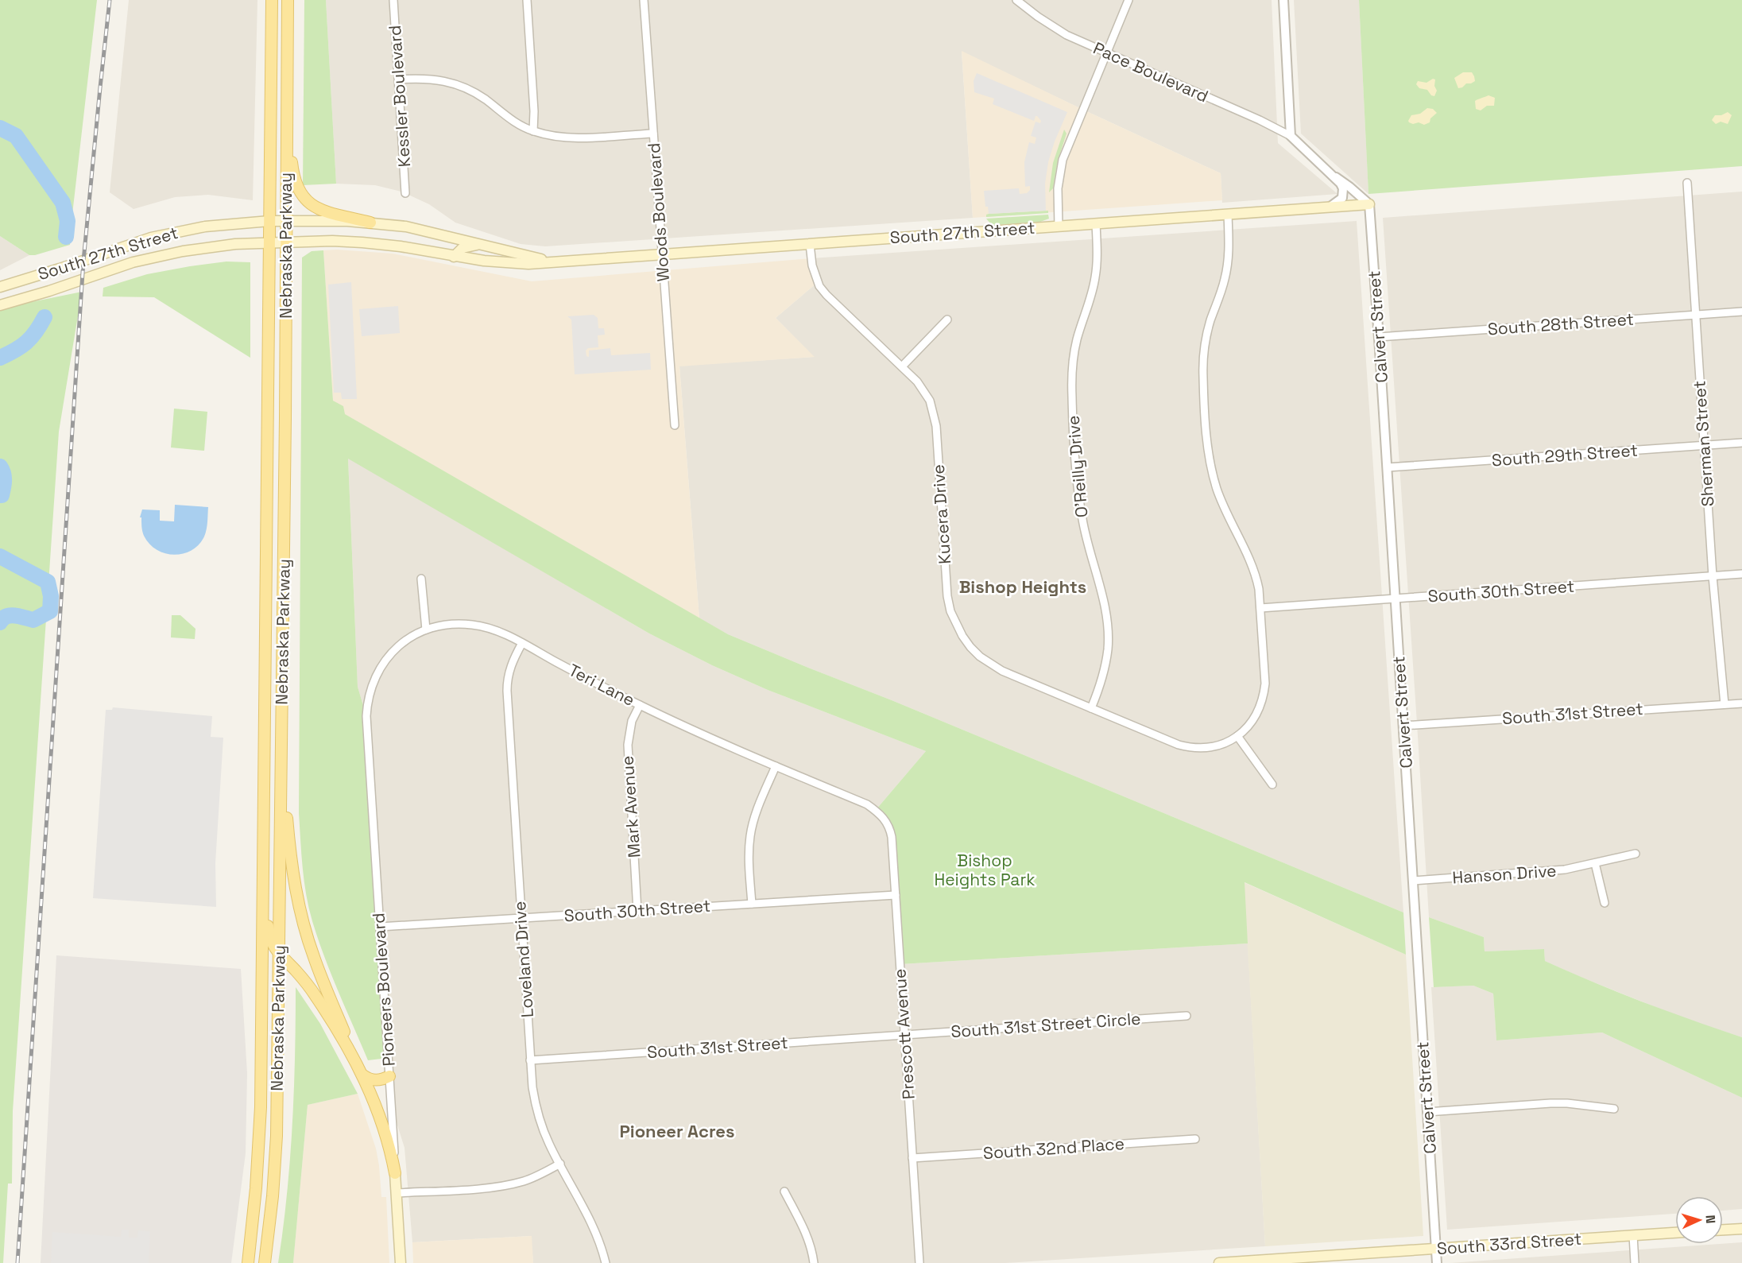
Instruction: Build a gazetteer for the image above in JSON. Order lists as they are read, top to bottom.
{
  "streets": {
    "main road": [
      "South 27th Street",
      "Nebraska Parkway",
      "Pioneers Boulevard",
      "South 33rd Street"
    ],
    "street": [
      "Pace Boulevard",
      "Kessler Boulevard",
      "Woods Boulevard",
      "South 28th Street",
      "Calvert Street",
      "Sherman Street",
      "South 29th Street",
      "O'Reilly Drive",
      "Kucera Drive",
      "South 30th Street",
      "Teri Lane",
      "South 31st Street",
      "Mark Avenue",
      "Hanson Drive",
      "Loveland Drive",
      "South 31st Street Circle",
      "Prescott Avenue",
      "South 32nd Place"
    ]
  },
  "crossings": [
    ["Woods Boulevard", "South 27th Street"],
    ["South 27th Street", "Nebraska Parkway"],
    ["South 27th Street", "Calvert Street"],
    ["South 27th Street", "O'Reilly Drive"],
    ["South 27th Street", "Kucera Drive"],
    ["South 28th Street", "Calvert Street"],
    ["South 28th Street", "Sherman Street"],
    ["Calvert Street", "South 29th Street"],
    ["Calvert Street", "South 30th Street"],
    ["Calvert Street", "South 31st Street"],
    ["Calvert Street", "Hanson Drive"],
    ["Calvert Street", "South 33rd Street"],
    ["Sherman Street", "South 29th Street"],
    ["Sherman Street", "South 30th Street"],
    ["Sherman Street", "South 31st Street"],
    ["O'Reilly Drive", "Kucera Drive"],
    ["South 30th Street", "Mark Avenue"],
    ["South 30th Street", "Loveland Drive"],
    ["South 30th Street", "Pioneers Boulevard"],
    ["South 30th Street", "Prescott Avenue"],
    ["Teri Lane", "Mark Avenue"],
    ["Teri Lane", "Loveland Drive"],
    ["Teri Lane", "Pioneers Boulevard"],
    ["Teri Lane", "Prescott Avenue"],
    ["South 31st Street", "Loveland Drive"],
    ["South 31st Street", "South 31st Street Circle"],
    ["South 31st Street", "Prescott Avenue"],
    ["South 31st Street Circle", "Prescott Avenue"],
    ["Prescott Avenue", "South 32nd Place"]
  ],
  "districts": ["Bishop Heights", "Pioneer Acres"],
  "parks": ["Bishop Heights Park"],
  "north": "right"
}
